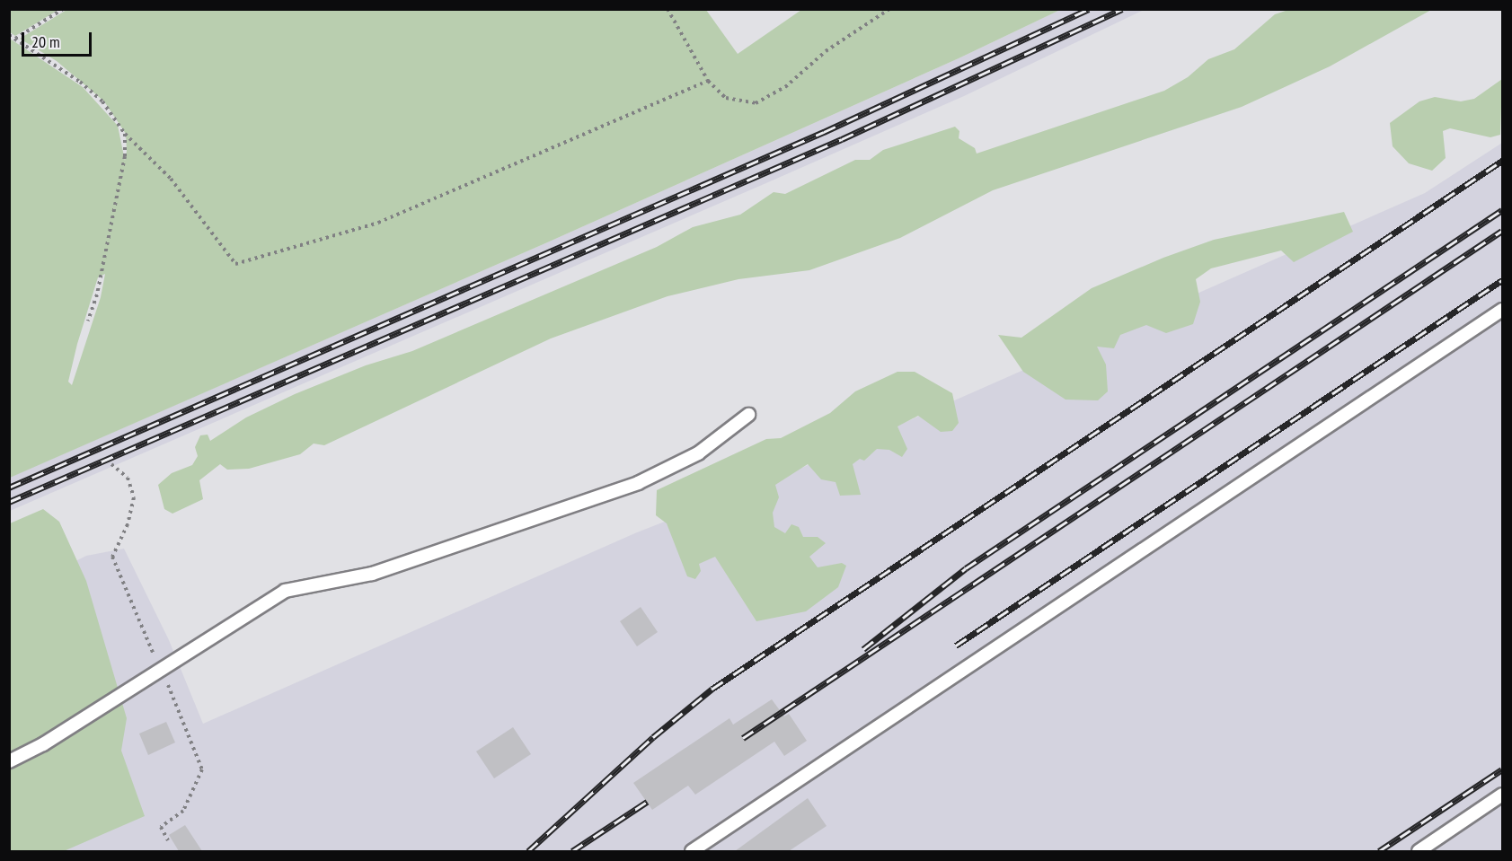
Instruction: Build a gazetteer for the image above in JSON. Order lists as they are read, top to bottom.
{
  "scale_bar": "20 m"
}
